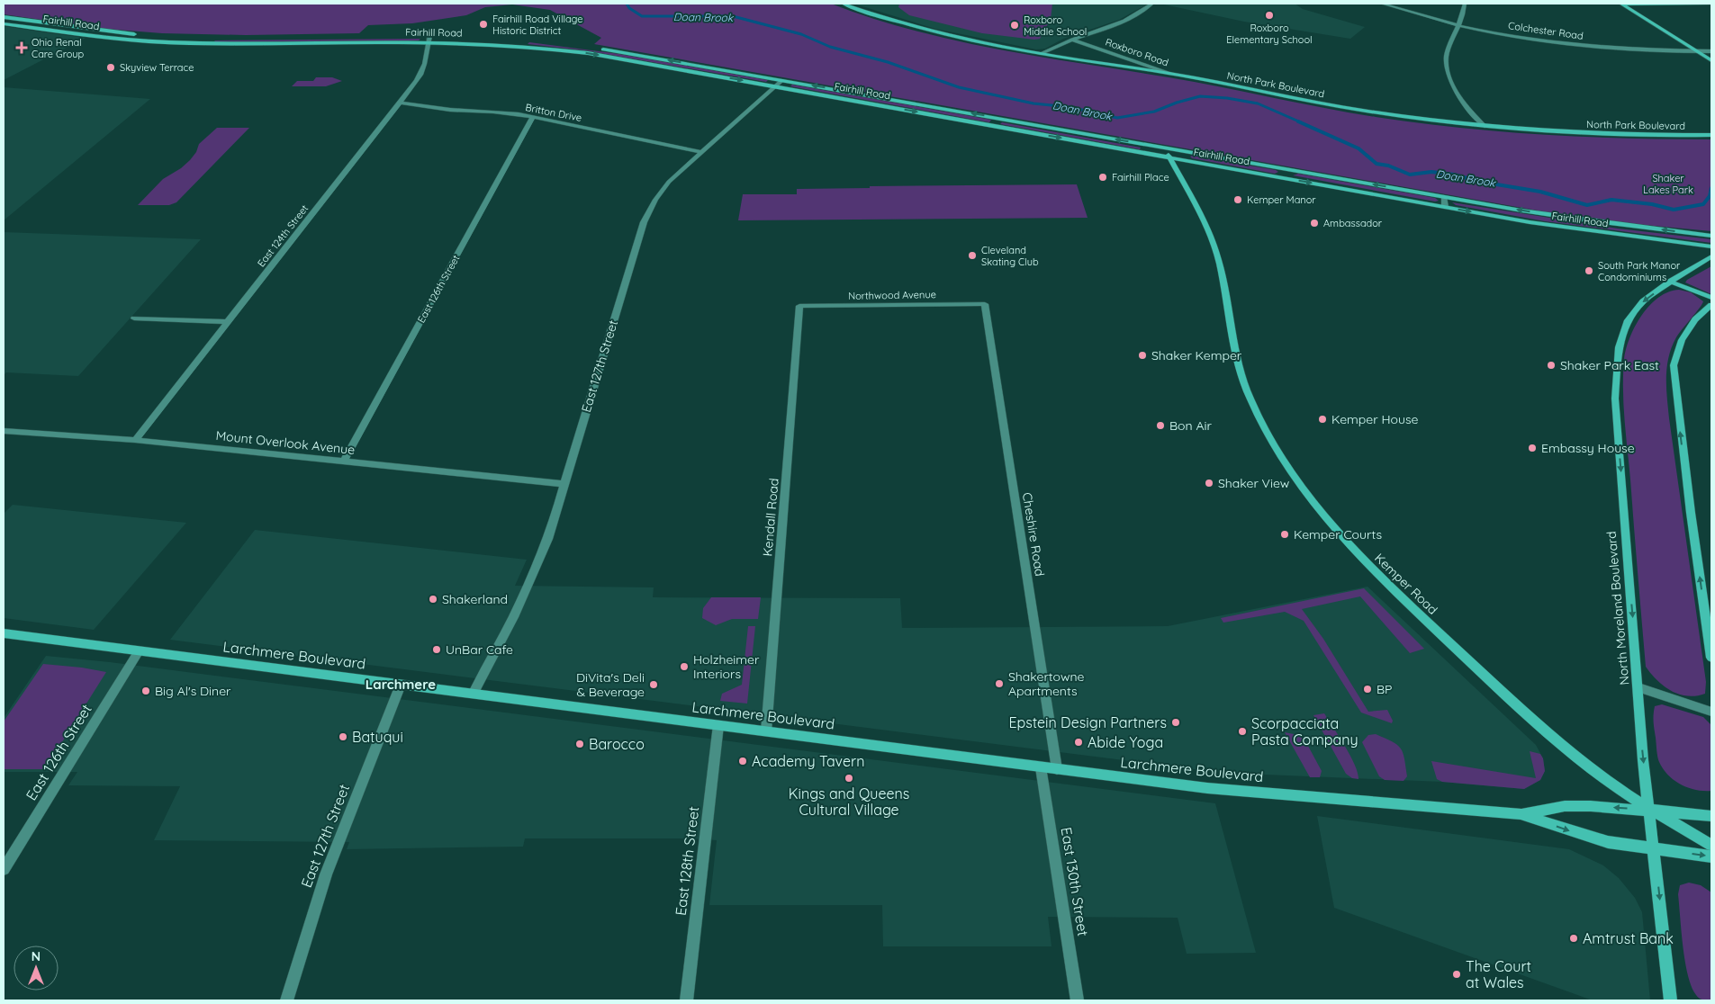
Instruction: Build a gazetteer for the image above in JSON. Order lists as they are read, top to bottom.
{
  "streets": {
    "main road": [
      "Fairhill Road",
      "North Park Boulevard",
      "Kemper Road",
      "North Moreland Boulevard",
      "Larchmere Boulevard"
    ],
    "street": [
      "Colchester Road",
      "Roxboro Road",
      "Britton Drive",
      "East 124th Street",
      "East 126th Street",
      "Northwood Avenue",
      "East 127th Street",
      "Mount Overlook Avenue",
      "Kendall Road",
      "Cheshire Road",
      "East 128th Street",
      "East 130th Street"
    ]
  },
  "crossings": [
    ["Fairhill Road", "East 124th Street"],
    ["Fairhill Road", "East 127th Street"],
    ["Fairhill Road", "Kemper Road"],
    ["Roxboro Road", "North Park Boulevard"],
    ["Britton Drive", "East 124th Street"],
    ["Britton Drive", "East 126th Street"],
    ["Britton Drive", "East 127th Street"],
    ["East 124th Street", "Mount Overlook Avenue"],
    ["East 126th Street", "Mount Overlook Avenue"],
    ["East 126th Street", "Larchmere Boulevard"],
    ["Northwood Avenue", "Kendall Road"],
    ["Northwood Avenue", "Cheshire Road"],
    ["East 127th Street", "Mount Overlook Avenue"],
    ["East 127th Street", "Larchmere Boulevard"],
    ["Kendall Road", "Larchmere Boulevard"],
    ["Cheshire Road", "Larchmere Boulevard"],
    ["Kemper Road", "North Moreland Boulevard"],
    ["Kemper Road", "Larchmere Boulevard"],
    ["North Moreland Boulevard", "Larchmere Boulevard"],
    ["Larchmere Boulevard", "East 128th Street"],
    ["Larchmere Boulevard", "East 130th Street"]
  ],
  "districts": ["Larchmere"],
  "water": ["Doan Brook"],
  "parks": ["Shaker Lakes Park"],
  "places": {
    "other": [
      "Roxboro Elementary School",
      "Fairhill Road Village Historic District",
      "Roxboro Middle School",
      "Skyview Terrace",
      "Fairhill Place",
      "Kemper Manor",
      "Ambassador",
      "Cleveland Skating Club",
      "South Park Manor Condominiums",
      "Shaker Kemper",
      "Shaker Park East",
      "Kemper House",
      "Bon Air",
      "Embassy House",
      "Shaker View",
      "Kemper Courts",
      "Shakerland",
      "UnBar Cafe",
      "Holzheimer Interiors",
      "Shakertowne Apartments",
      "DiVita's Deli & Beverage",
      "BP",
      "Big Al's Diner",
      "Epstein Design Partners",
      "Scorpacciata Pasta Company",
      "Batuqui",
      "Abide Yoga",
      "Barocco",
      "Academy Tavern",
      "Kings and Queens Cultural Village",
      "Amtrust Bank",
      "The Court at Wales"
    ],
    "health": ["Ohio Renal Care Group"]
  },
  "north": "top"
}
